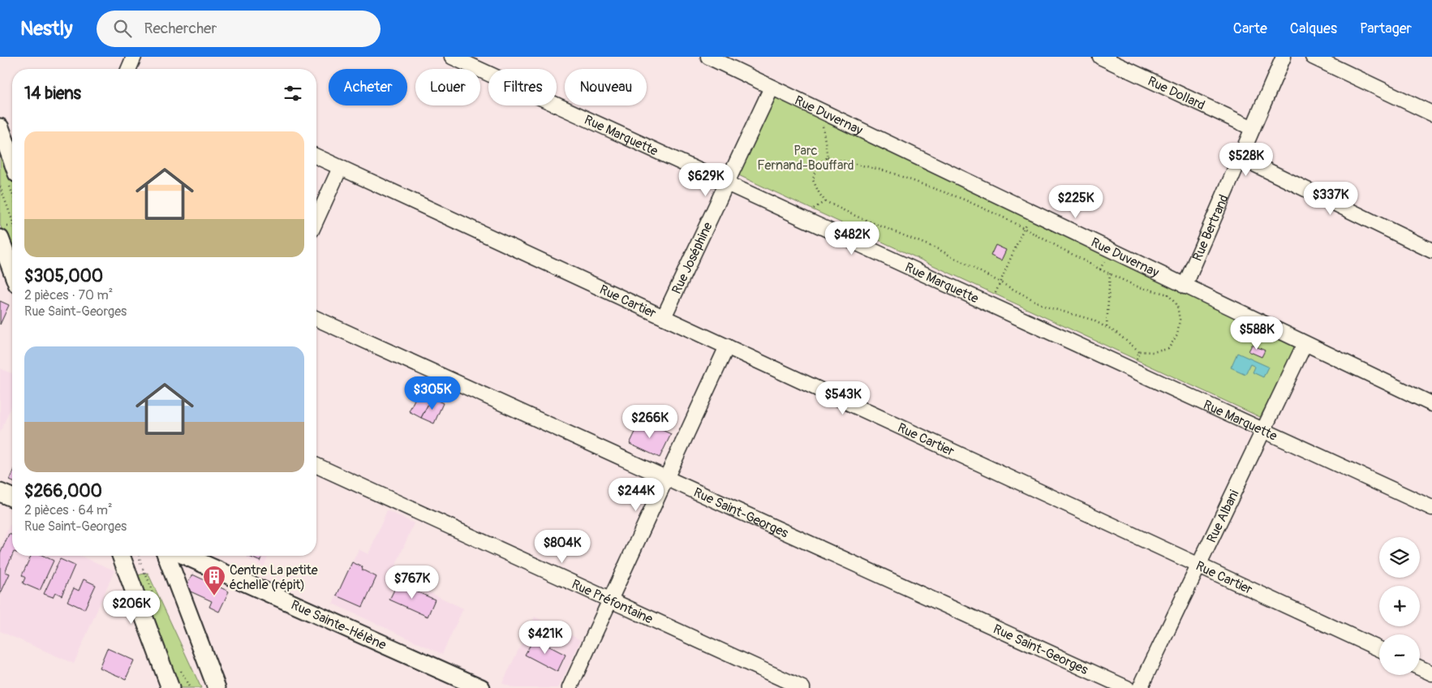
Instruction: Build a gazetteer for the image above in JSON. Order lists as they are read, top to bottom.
{
  "streets": {
    "street": [
      "Rue Dollard",
      "Rue Duvernay",
      "Rue Marquette",
      "Rue Bertrand",
      "Rue Joséphine",
      "Rue Cartier",
      "Rue Saint-Georges",
      "Rue Albani",
      "Rue Préfontaine",
      "Rue Sainte-Hélène"
    ]
  },
  "crossings": [
    ["Rue Dollard", "Rue Bertrand"],
    ["Rue Duvernay", "Rue Bertrand"],
    ["Rue Duvernay", "Rue Joséphine"],
    ["Rue Duvernay", "Rue Albani"],
    ["Rue Marquette", "Rue Joséphine"],
    ["Rue Marquette", "Rue Albani"],
    ["Rue Joséphine", "Rue Cartier"],
    ["Rue Cartier", "Rue Albani"]
  ],
  "parks": ["Parc Fernand-Bouffard"],
  "places": {
    "building": ["Centre La petite échelle (répit)"]
  },
  "page": {
    "header": "Nestly",
    "search": "Rechercher",
    "nav": ["Carte", "Calques", "Partager"],
    "chip": [
      "Acheter",
      "Louer",
      "Filtres",
      "Nouveau"
    ],
    "heading": "14 biens",
    "list": [
      {
        "name": "$305,000",
        "note": "2 pièces · 70 m² · Rue Saint-Georges"
      },
      {
        "name": "$266,000",
        "note": "2 pièces · 64 m² · Rue Saint-Georges"
      }
    ],
    "price": [
      "$528K",
      "$629K",
      "$337K",
      "$225K",
      "$482K",
      "$588K",
      "$305K",
      "$543K",
      "$266K",
      "$244K",
      "$804K",
      "$767K",
      "$206K",
      "$421K"
    ],
    "map_buttons": ["+", "−"]
  }
}
